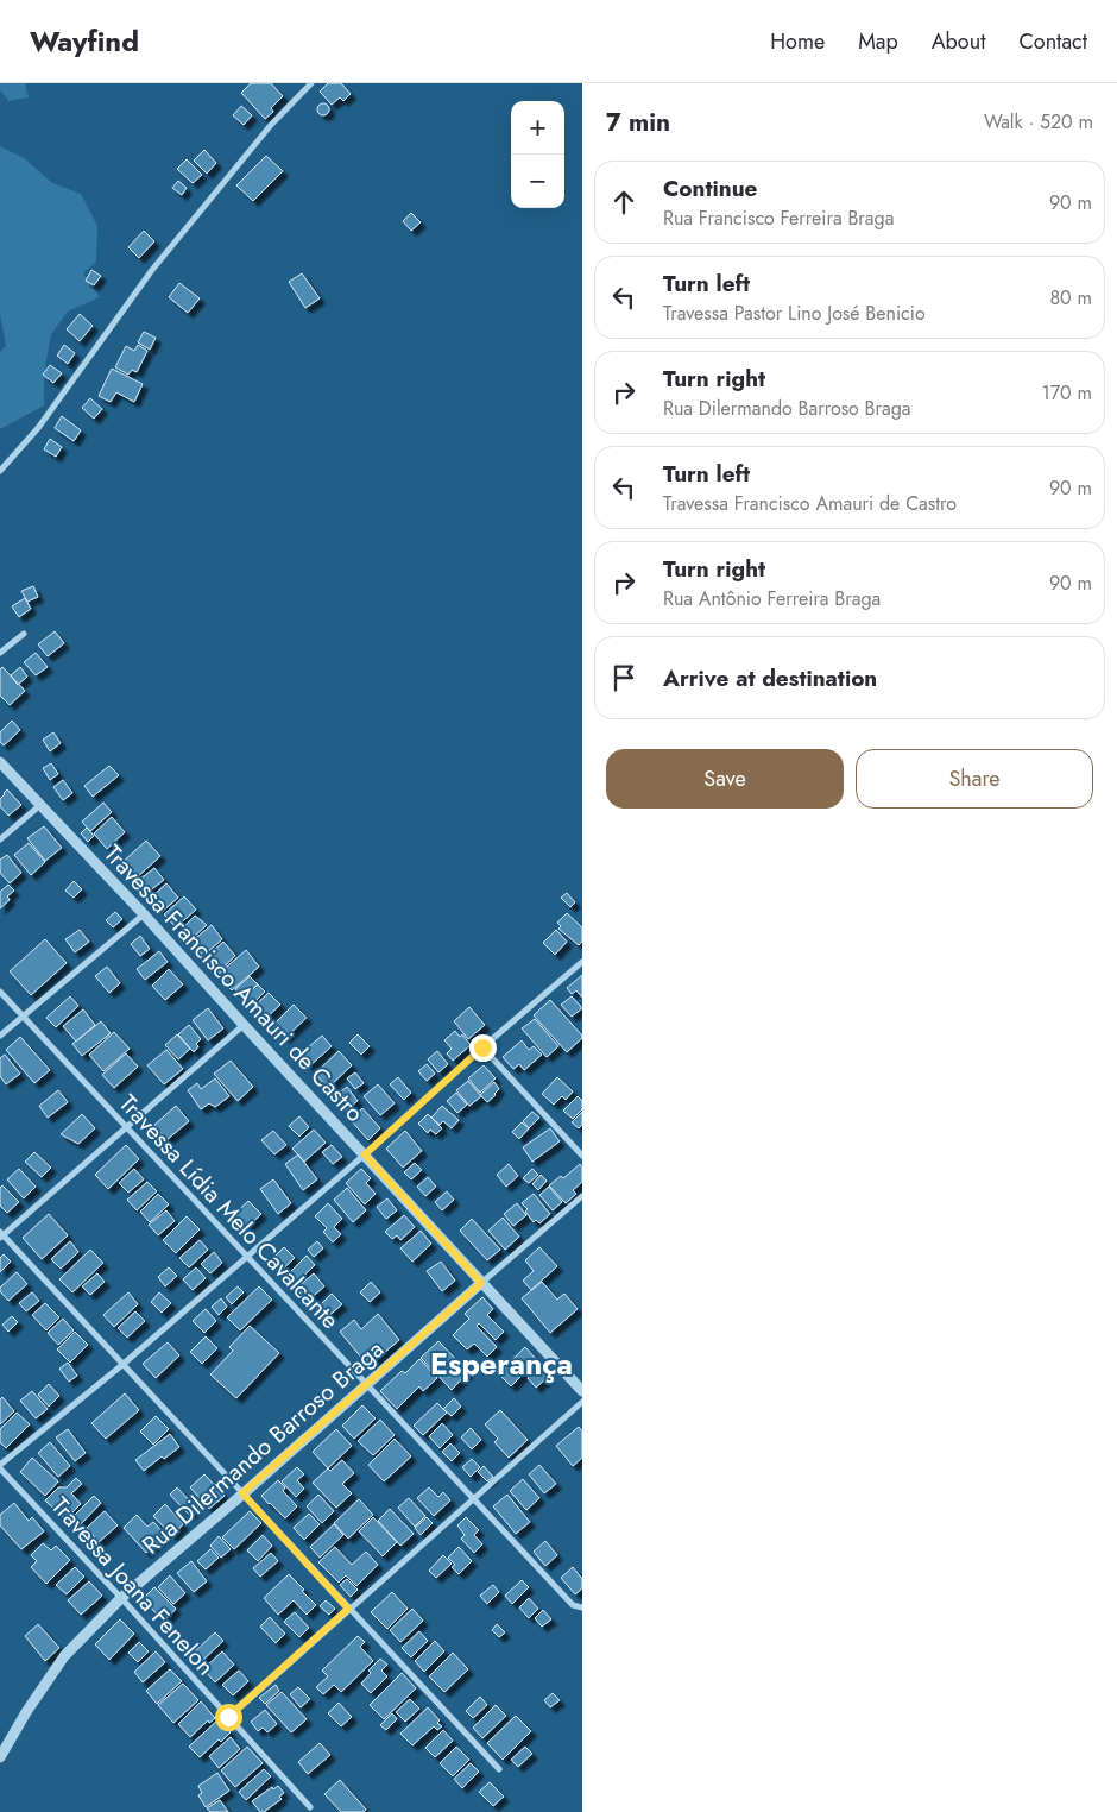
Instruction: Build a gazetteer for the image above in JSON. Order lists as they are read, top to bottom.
{
  "streets": {
    "street": [
      "Travessa Francisco Amauri de Castro",
      "Travessa Lídia Melo Cavalcante",
      "Rua Dilermando Barroso Braga",
      "Travessa Joana Fenelon"
    ]
  },
  "crossings": [
    ["Travessa Francisco Amauri de Castro", "Rua Dilermando Barroso Braga"],
    ["Travessa Lídia Melo Cavalcante", "Rua Dilermando Barroso Braga"],
    ["Rua Dilermando Barroso Braga", "Travessa Joana Fenelon"]
  ],
  "districts": ["Esperança"],
  "page": {
    "header": "Wayfind",
    "nav": [
      "Home",
      "Map",
      "About",
      "Contact"
    ],
    "heading": ["7 min", "Walk · 520 m"],
    "map_buttons": ["+", "−"],
    "list": [
      ["Continue", "Rua Francisco Ferreira Braga", "90 m"],
      ["Turn left", "Travessa Pastor Lino José Benicio", "80 m"],
      ["Turn right", "Rua Dilermando Barroso Braga", "170 m"],
      ["Turn left", "Travessa Francisco Amauri de Castro", "90 m"],
      ["Turn right", "Rua Antônio Ferreira Braga", "90 m"],
      "Arrive at destination"
    ],
    "buttons": ["Save", "Share"]
  }
}
